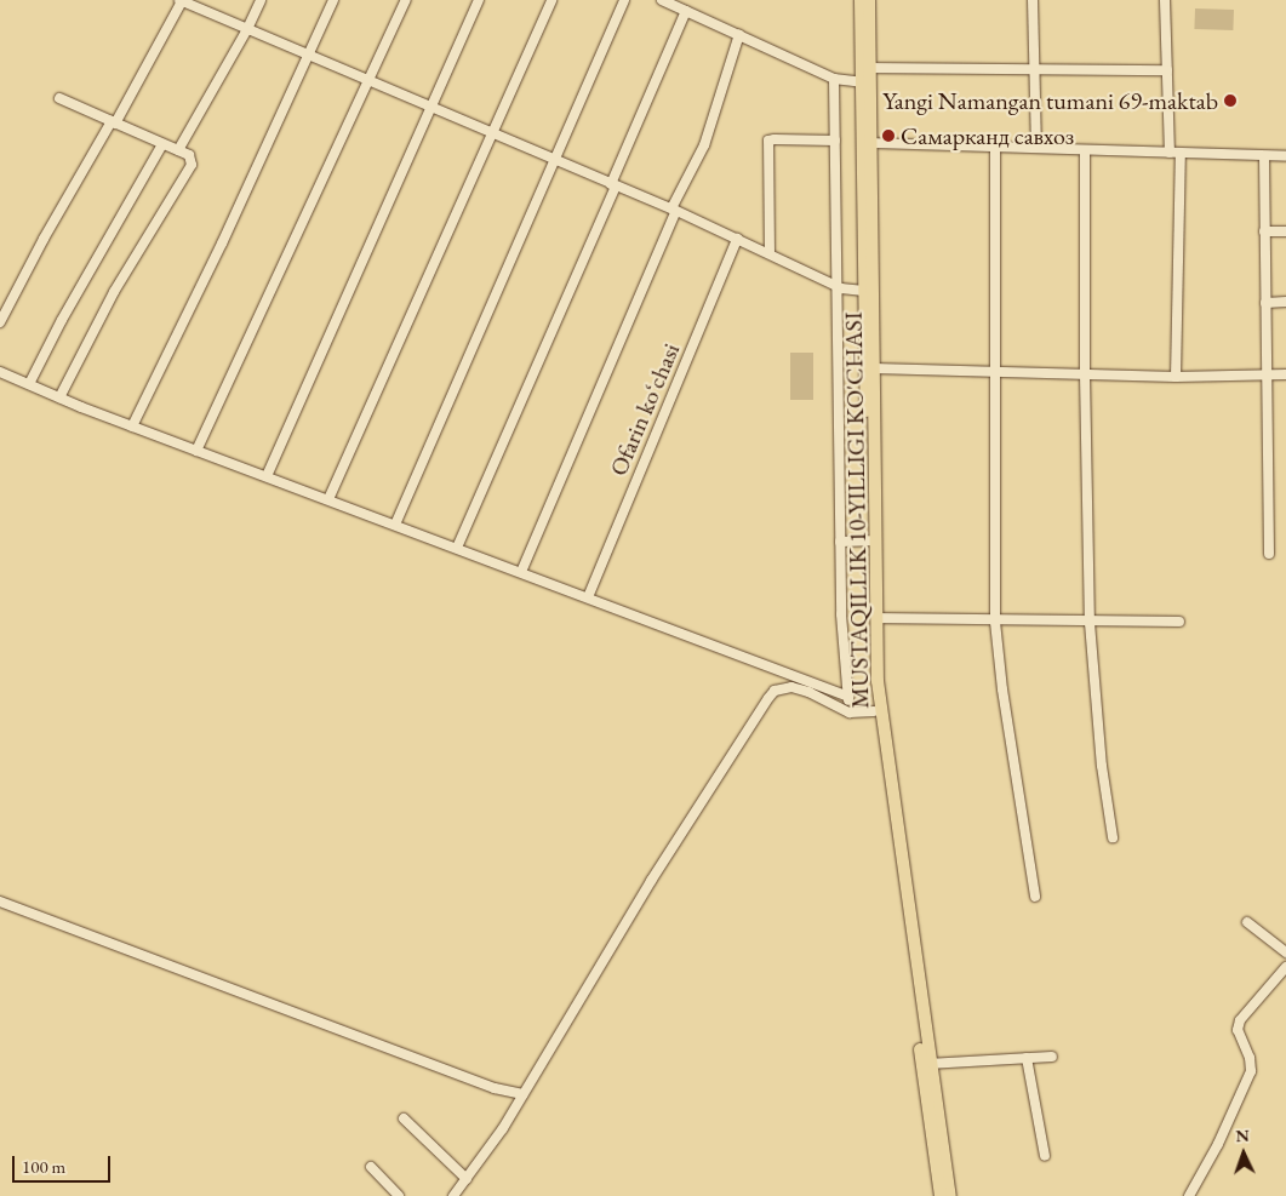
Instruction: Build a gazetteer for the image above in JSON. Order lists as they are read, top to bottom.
{
  "streets": {
    "main road": ["MUSTAQILLIK 10-YILLIGI KO'CHASI"],
    "street": ["Ofarin koʻchasi"]
  },
  "places": ["Yangi Namangan tumani 69-maktab", "Самарканд савхоз"],
  "scale_bar": "100 m",
  "north": "top"
}
